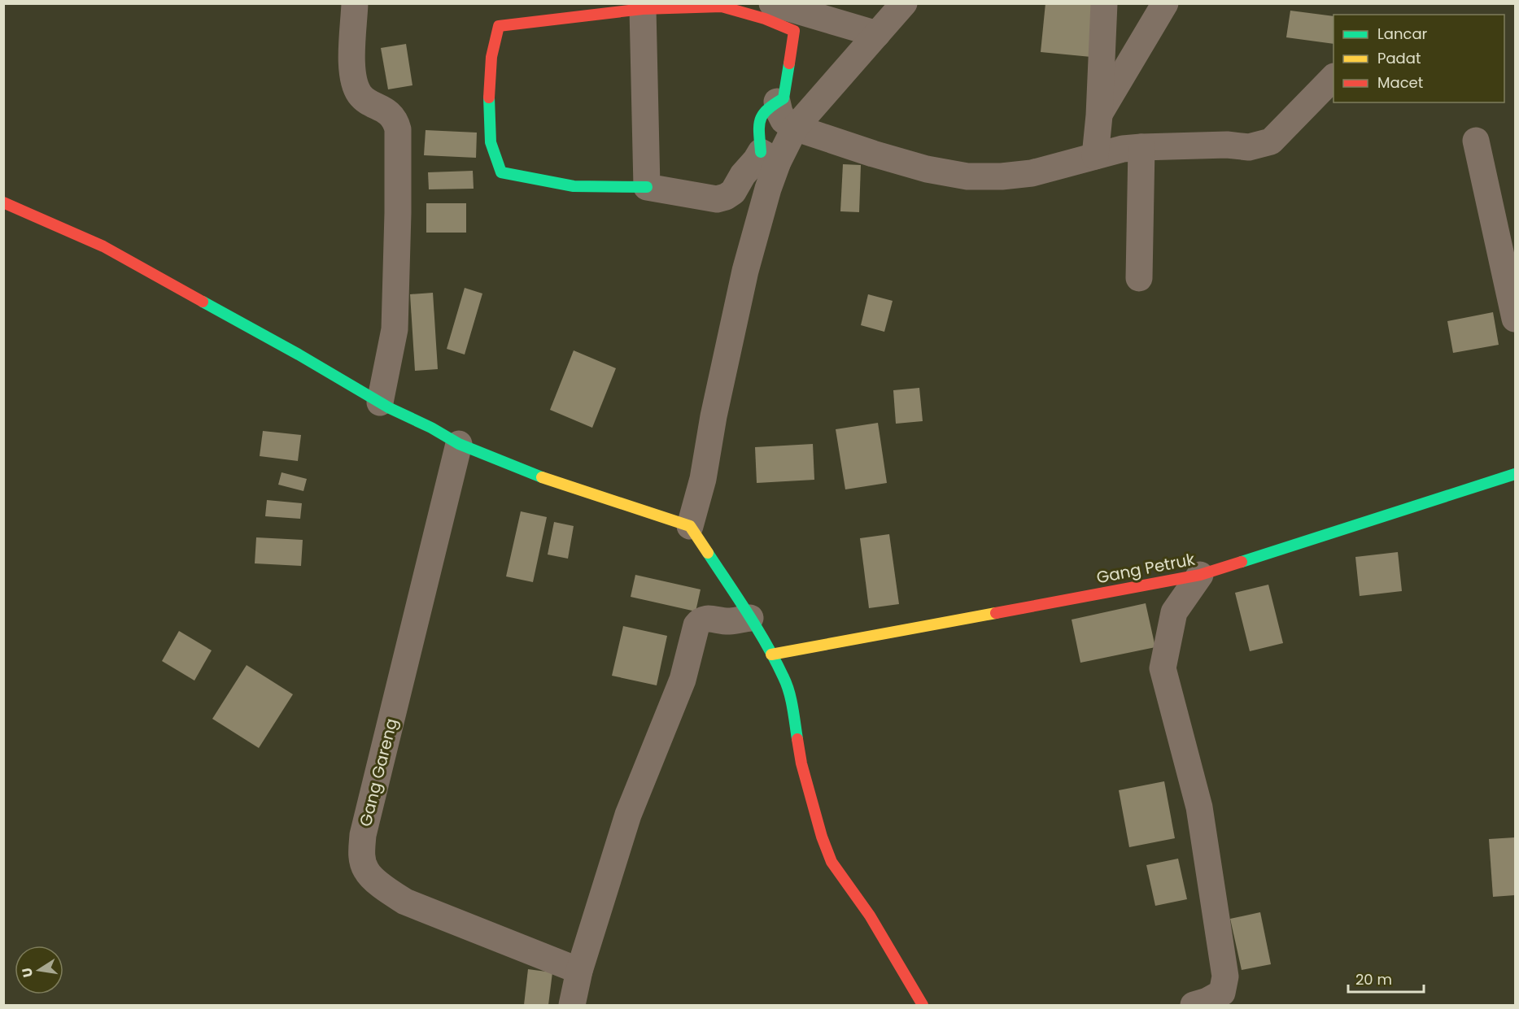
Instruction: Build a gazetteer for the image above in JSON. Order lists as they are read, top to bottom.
{
  "streets": {
    "street": ["Gang Petruk", "Gang Gareng"]
  },
  "legend": ["Lancar", "Padat", "Macet"],
  "scale_bar": "20 m",
  "north": "left"
}
